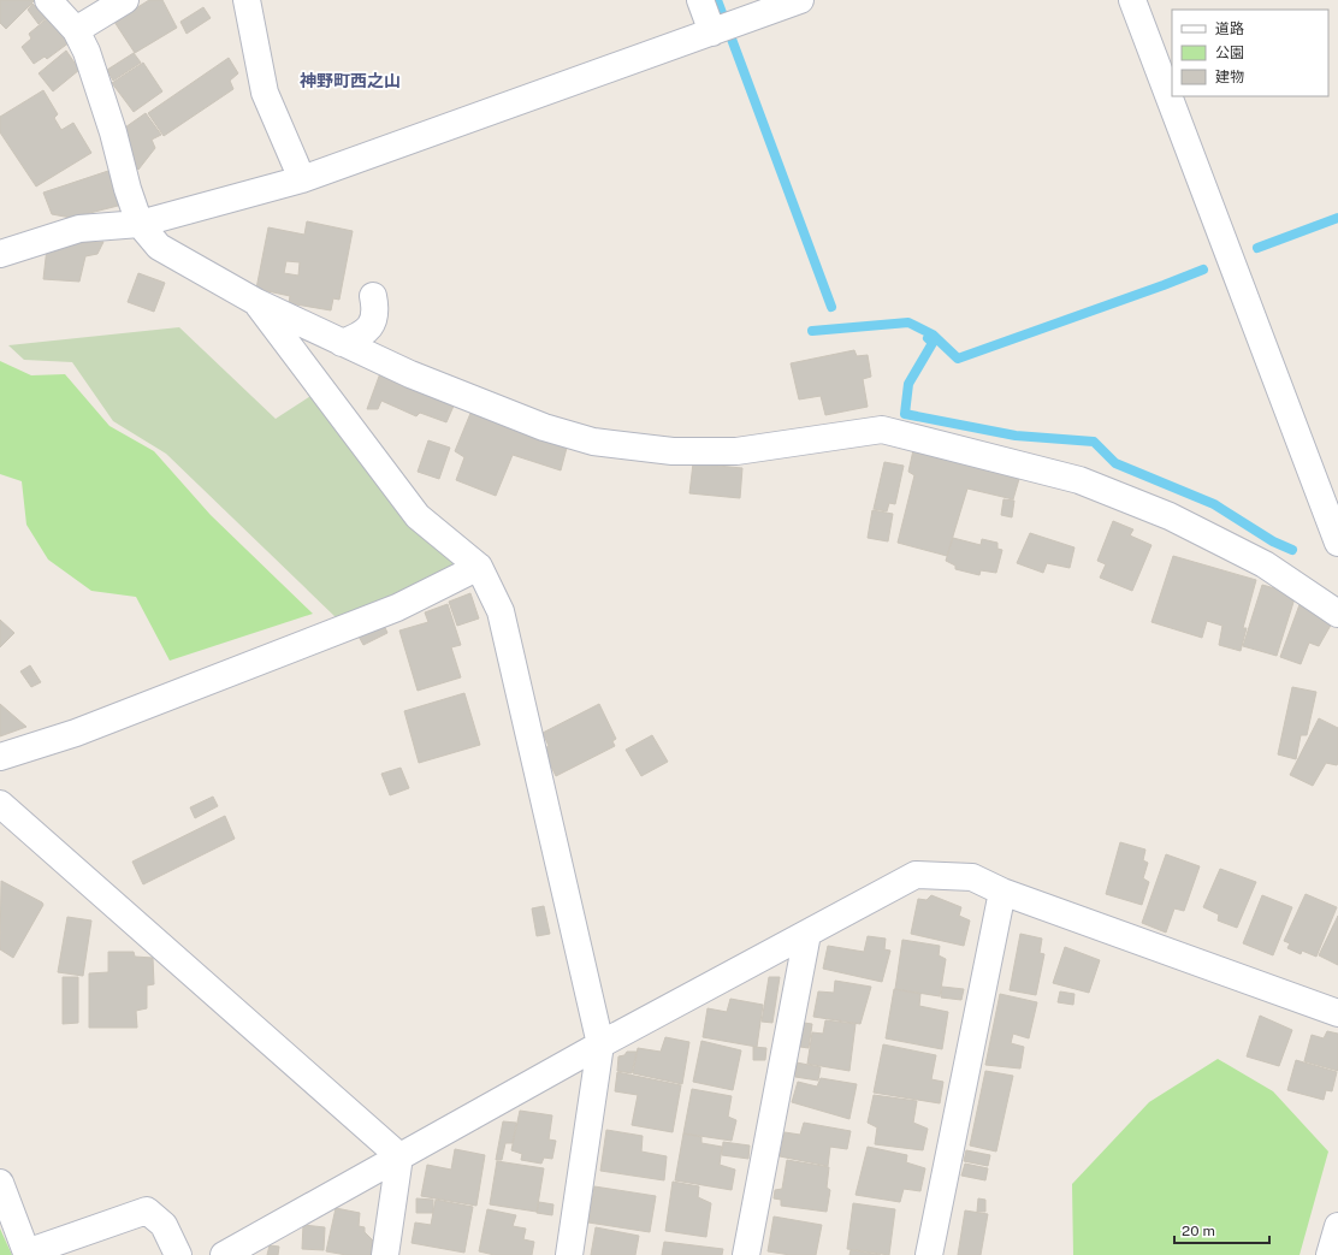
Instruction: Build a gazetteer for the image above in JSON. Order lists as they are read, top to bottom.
{
  "districts": ["神野町西之山"],
  "legend": ["道路", "公園", "建物"],
  "scale_bar": "20 m"
}
